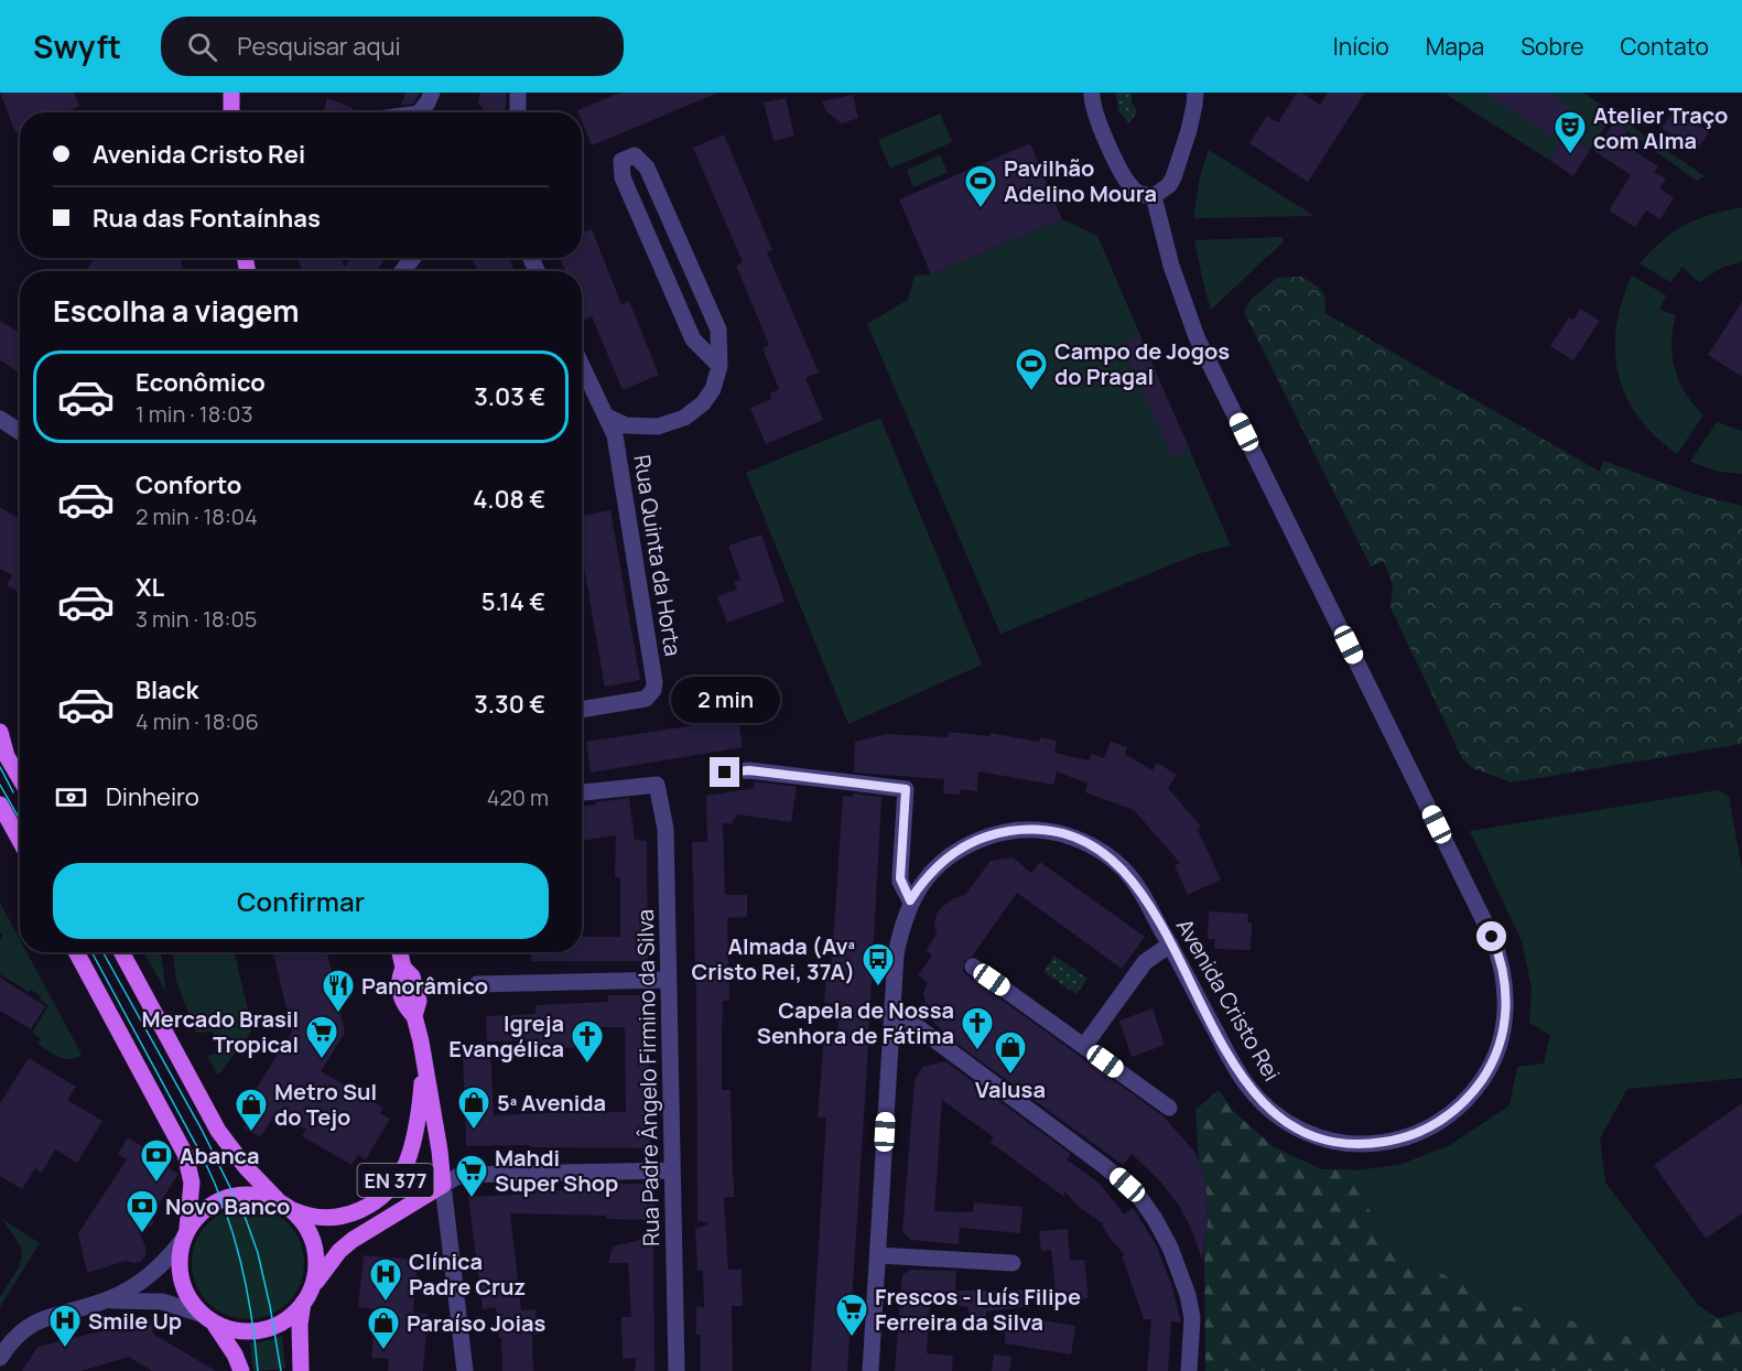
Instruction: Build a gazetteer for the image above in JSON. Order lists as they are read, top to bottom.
{
  "streets": {
    "main road": ["EN 377"],
    "street": ["Rua Quinta da Horta", "Avenida Cristo Rei", "Rua Padre Ângelo Firmino da Silva"]
  },
  "places": {
    "theatre": ["Atelier Traço com Alma"],
    "sports": ["Pavilhão Adelino Moura", "Campo de Jogos do Pragal"],
    "bus stop": ["Almada (Avª Cristo Rei, 37A)"],
    "restaurant": ["Panorâmico"],
    "church": ["Capela de Nossa Senhora de Fátima", "Igreja Evangélica"],
    "supermarket": ["Mercado Brasil Tropical", "Mahdi Super Shop", "Frescos - Luís Filipe Ferreira da Silva"],
    "shop": [
      "Valusa",
      "5ª Avenida",
      "Metro Sul do Tejo",
      "Paraíso Joias"
    ],
    "bank": ["Abanca", "Novo Banco"],
    "hospital": ["Clínica Padre Cruz", "Smile Up"]
  },
  "page": {
    "header": "Swyft",
    "search": "Pesquisar aqui",
    "nav": [
      "Início",
      "Mapa",
      "Sobre",
      "Contato"
    ],
    "banner": ["Avenida Cristo Rei", "Rua das Fontaínhas"],
    "heading": "Escolha a viagem",
    "list": [
      {
        "name": "Econômico",
        "note": "1 min · 18:03",
        "value": "3.03 €"
      },
      {
        "name": "Conforto",
        "note": "2 min · 18:04",
        "value": "4.08 €"
      },
      {
        "name": "XL",
        "note": "3 min · 18:05",
        "value": "5.14 €"
      },
      {
        "name": "Black",
        "note": "4 min · 18:06",
        "value": "3.30 €"
      }
    ],
    "bubble": "2 min",
    "pay": ["Dinheiro", "420 m"],
    "buttons": "Confirmar"
  }
}
